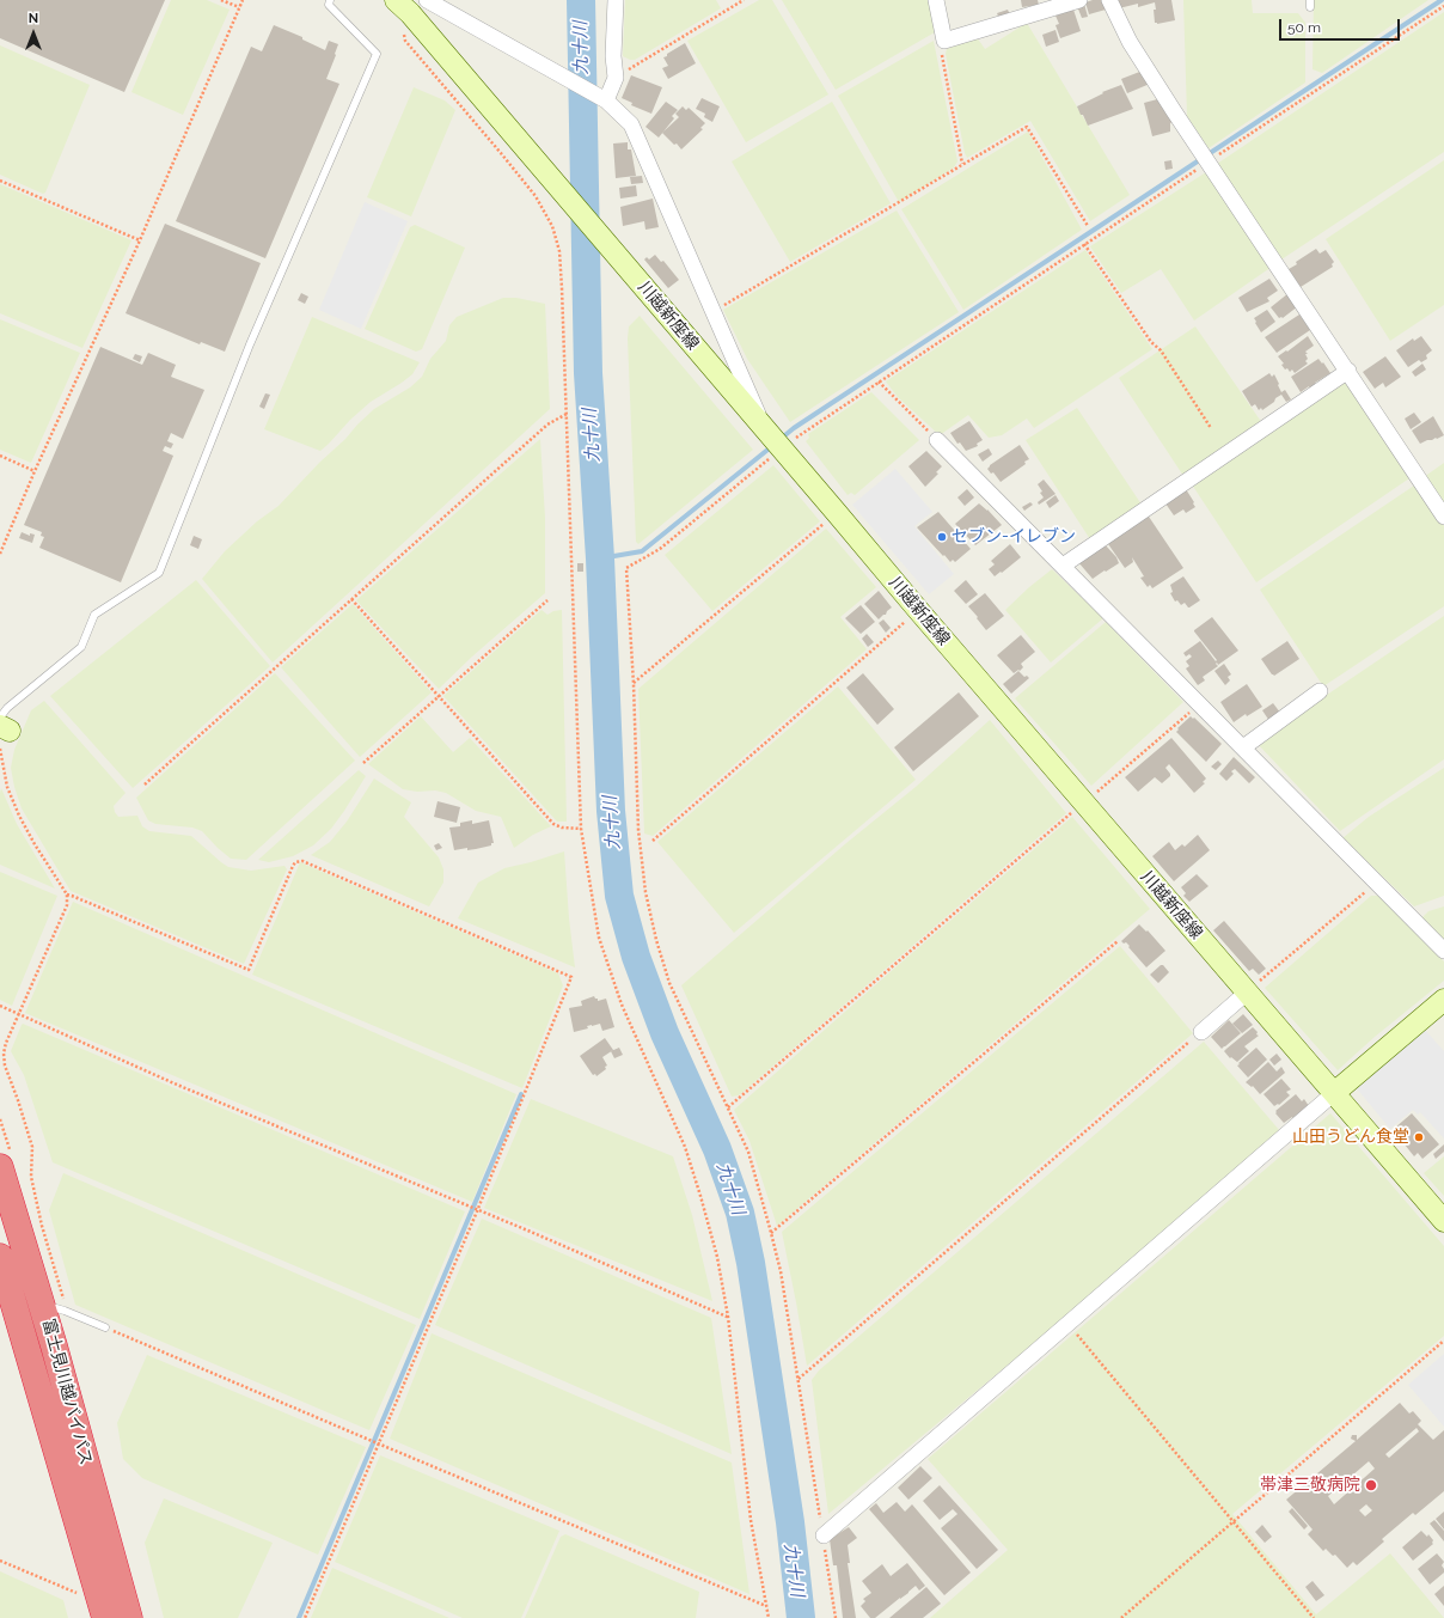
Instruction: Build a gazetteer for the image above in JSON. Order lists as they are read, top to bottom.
{
  "streets": {
    "highway": ["富士見川越バイパス"],
    "main road": ["川越新座線"]
  },
  "water": ["九十川"],
  "places": ["セブン-イレブン", "山田うどん食堂", "帯津三敬病院"],
  "scale_bar": "50 m",
  "north": "top"
}
